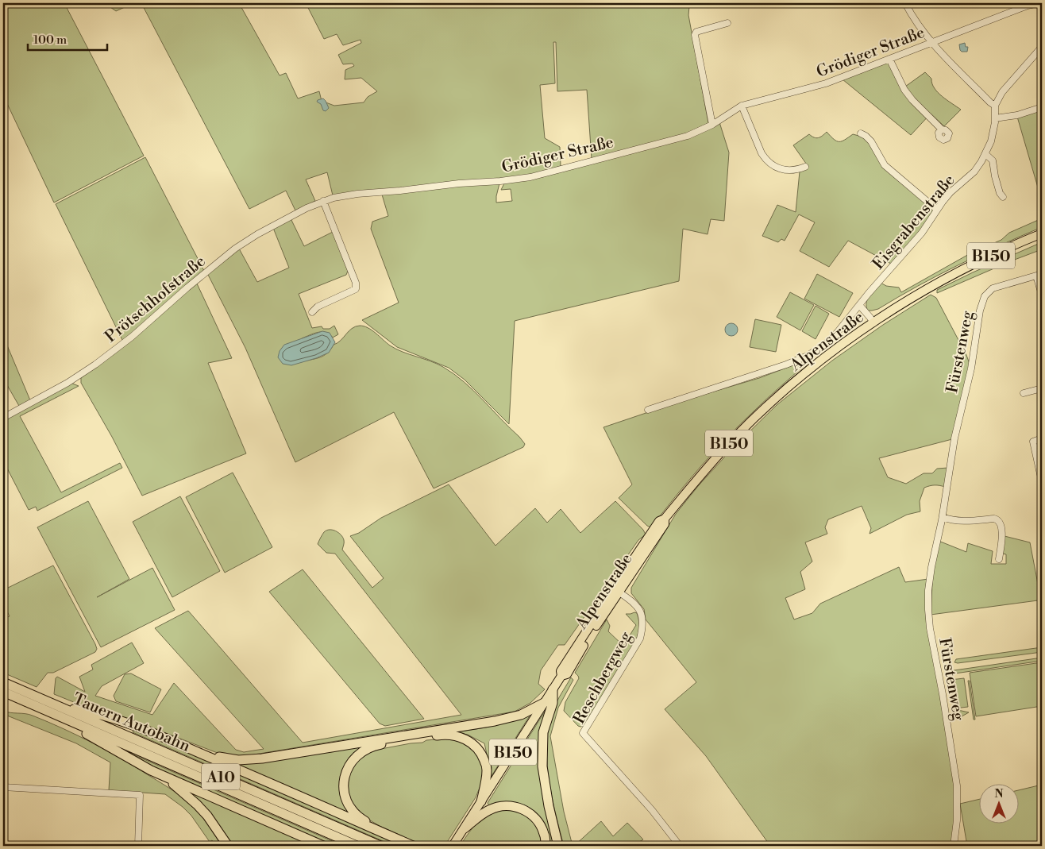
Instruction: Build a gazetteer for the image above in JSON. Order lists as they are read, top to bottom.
{
  "streets": {
    "highway": ["Tauern Autobahn", "A10"],
    "main road": ["B150", "Alpenstraße"],
    "street": [
      "Grödiger Straße",
      "Eisgrabenstraße",
      "Prötschhofstraße",
      "Fürstenweg",
      "Reschbergweg"
    ]
  },
  "crossings": [
    ["Grödiger Straße", "Prötschhofstraße"],
    ["Alpenstraße", "Reschbergweg"]
  ],
  "scale_bar": "100 m",
  "north": "top"
}
